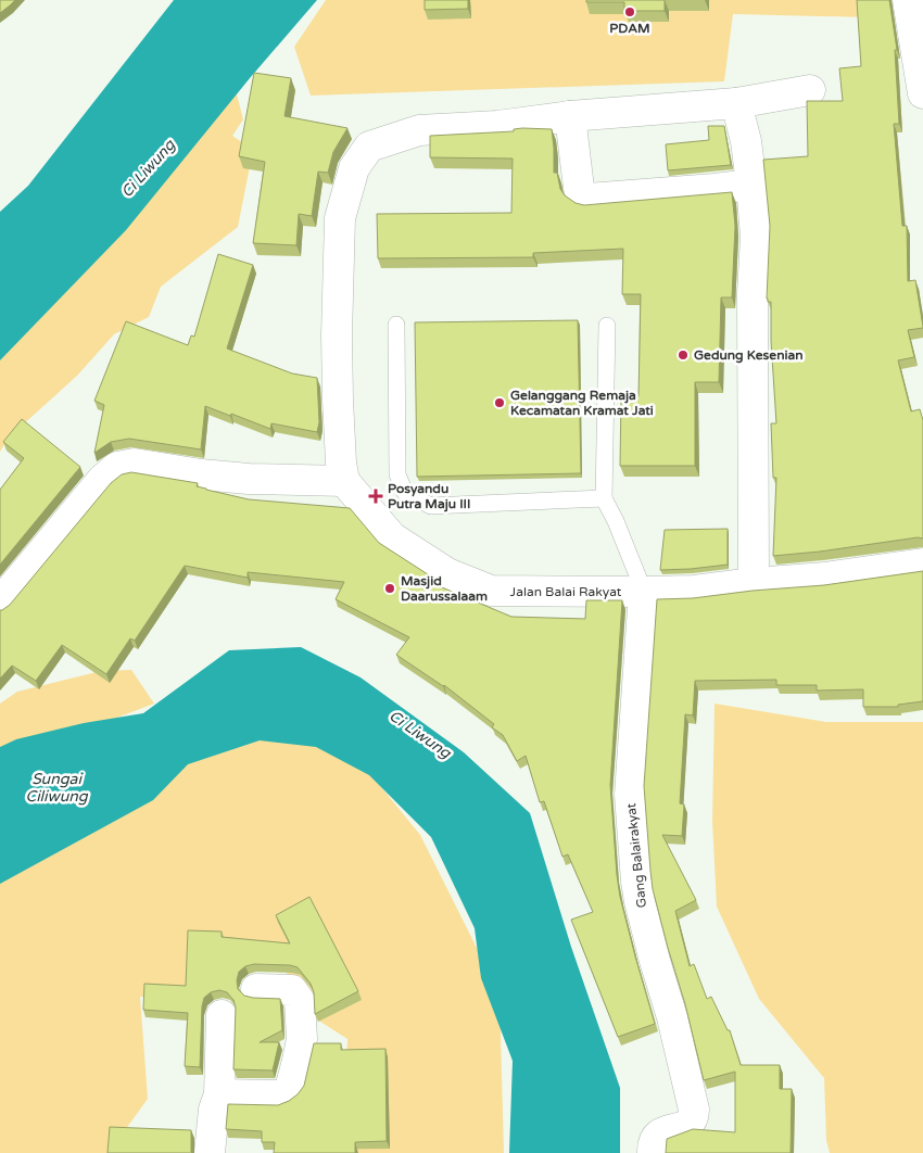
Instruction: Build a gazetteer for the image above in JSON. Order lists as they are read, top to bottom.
{
  "streets": {
    "street": ["Jalan Balai Rakyat", "Gang Balairakyat"]
  },
  "crossings": [
    ["Jalan Balai Rakyat", "Gang Balairakyat"]
  ],
  "water": ["Ci Liwung", "Sungai Ciliwung"],
  "places": {
    "other": [
      "PDAM",
      "Gedung Kesenian",
      "Gelanggang Remaja Kecamatan Kramat Jati",
      "Masjid Daarussalaam"
    ],
    "health": ["Posyandu Putra Maju III"]
  }
}
